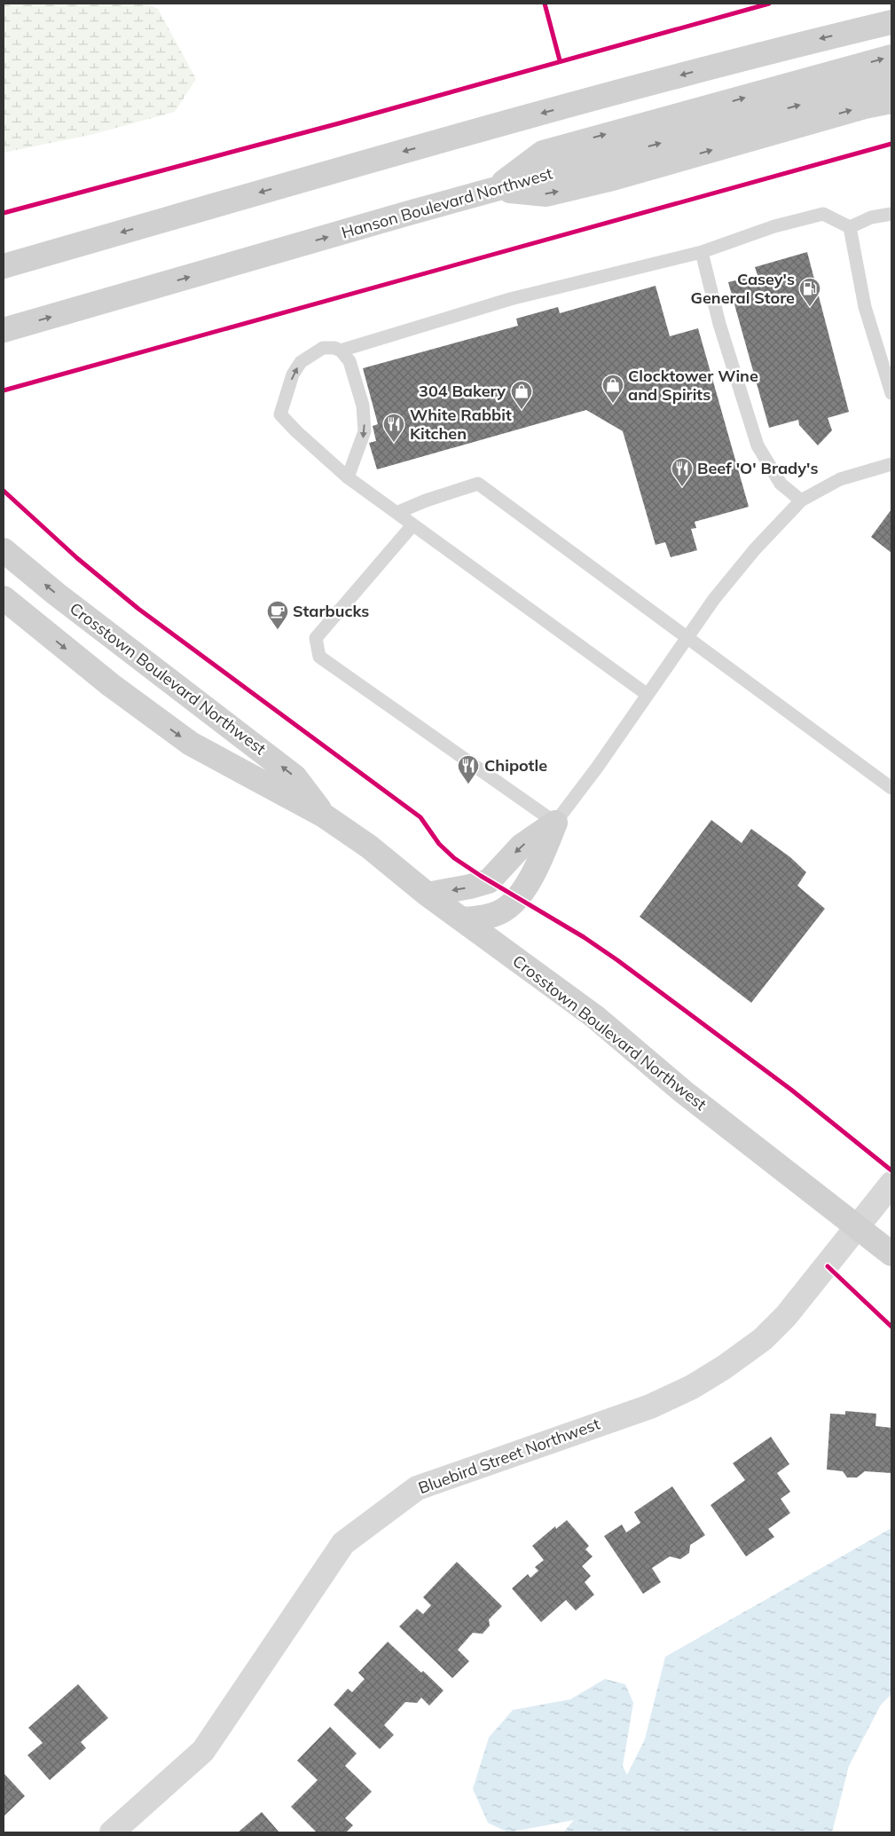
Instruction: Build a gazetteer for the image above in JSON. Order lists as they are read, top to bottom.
{
  "streets": {
    "main road": ["Hanson Boulevard Northwest", "Crosstown Boulevard Northwest"],
    "street": ["Bluebird Street Northwest"]
  },
  "crossings": [
    ["Crosstown Boulevard Northwest", "Bluebird Street Northwest"]
  ],
  "places": {
    "fuel station": ["Casey's General Store"],
    "shop": ["Clocktower Wine and Spirits", "304 Bakery"],
    "restaurant": ["White Rabbit Kitchen", "Beef 'O' Brady's", "Chipotle"],
    "cafe": ["Starbucks"]
  }
}
